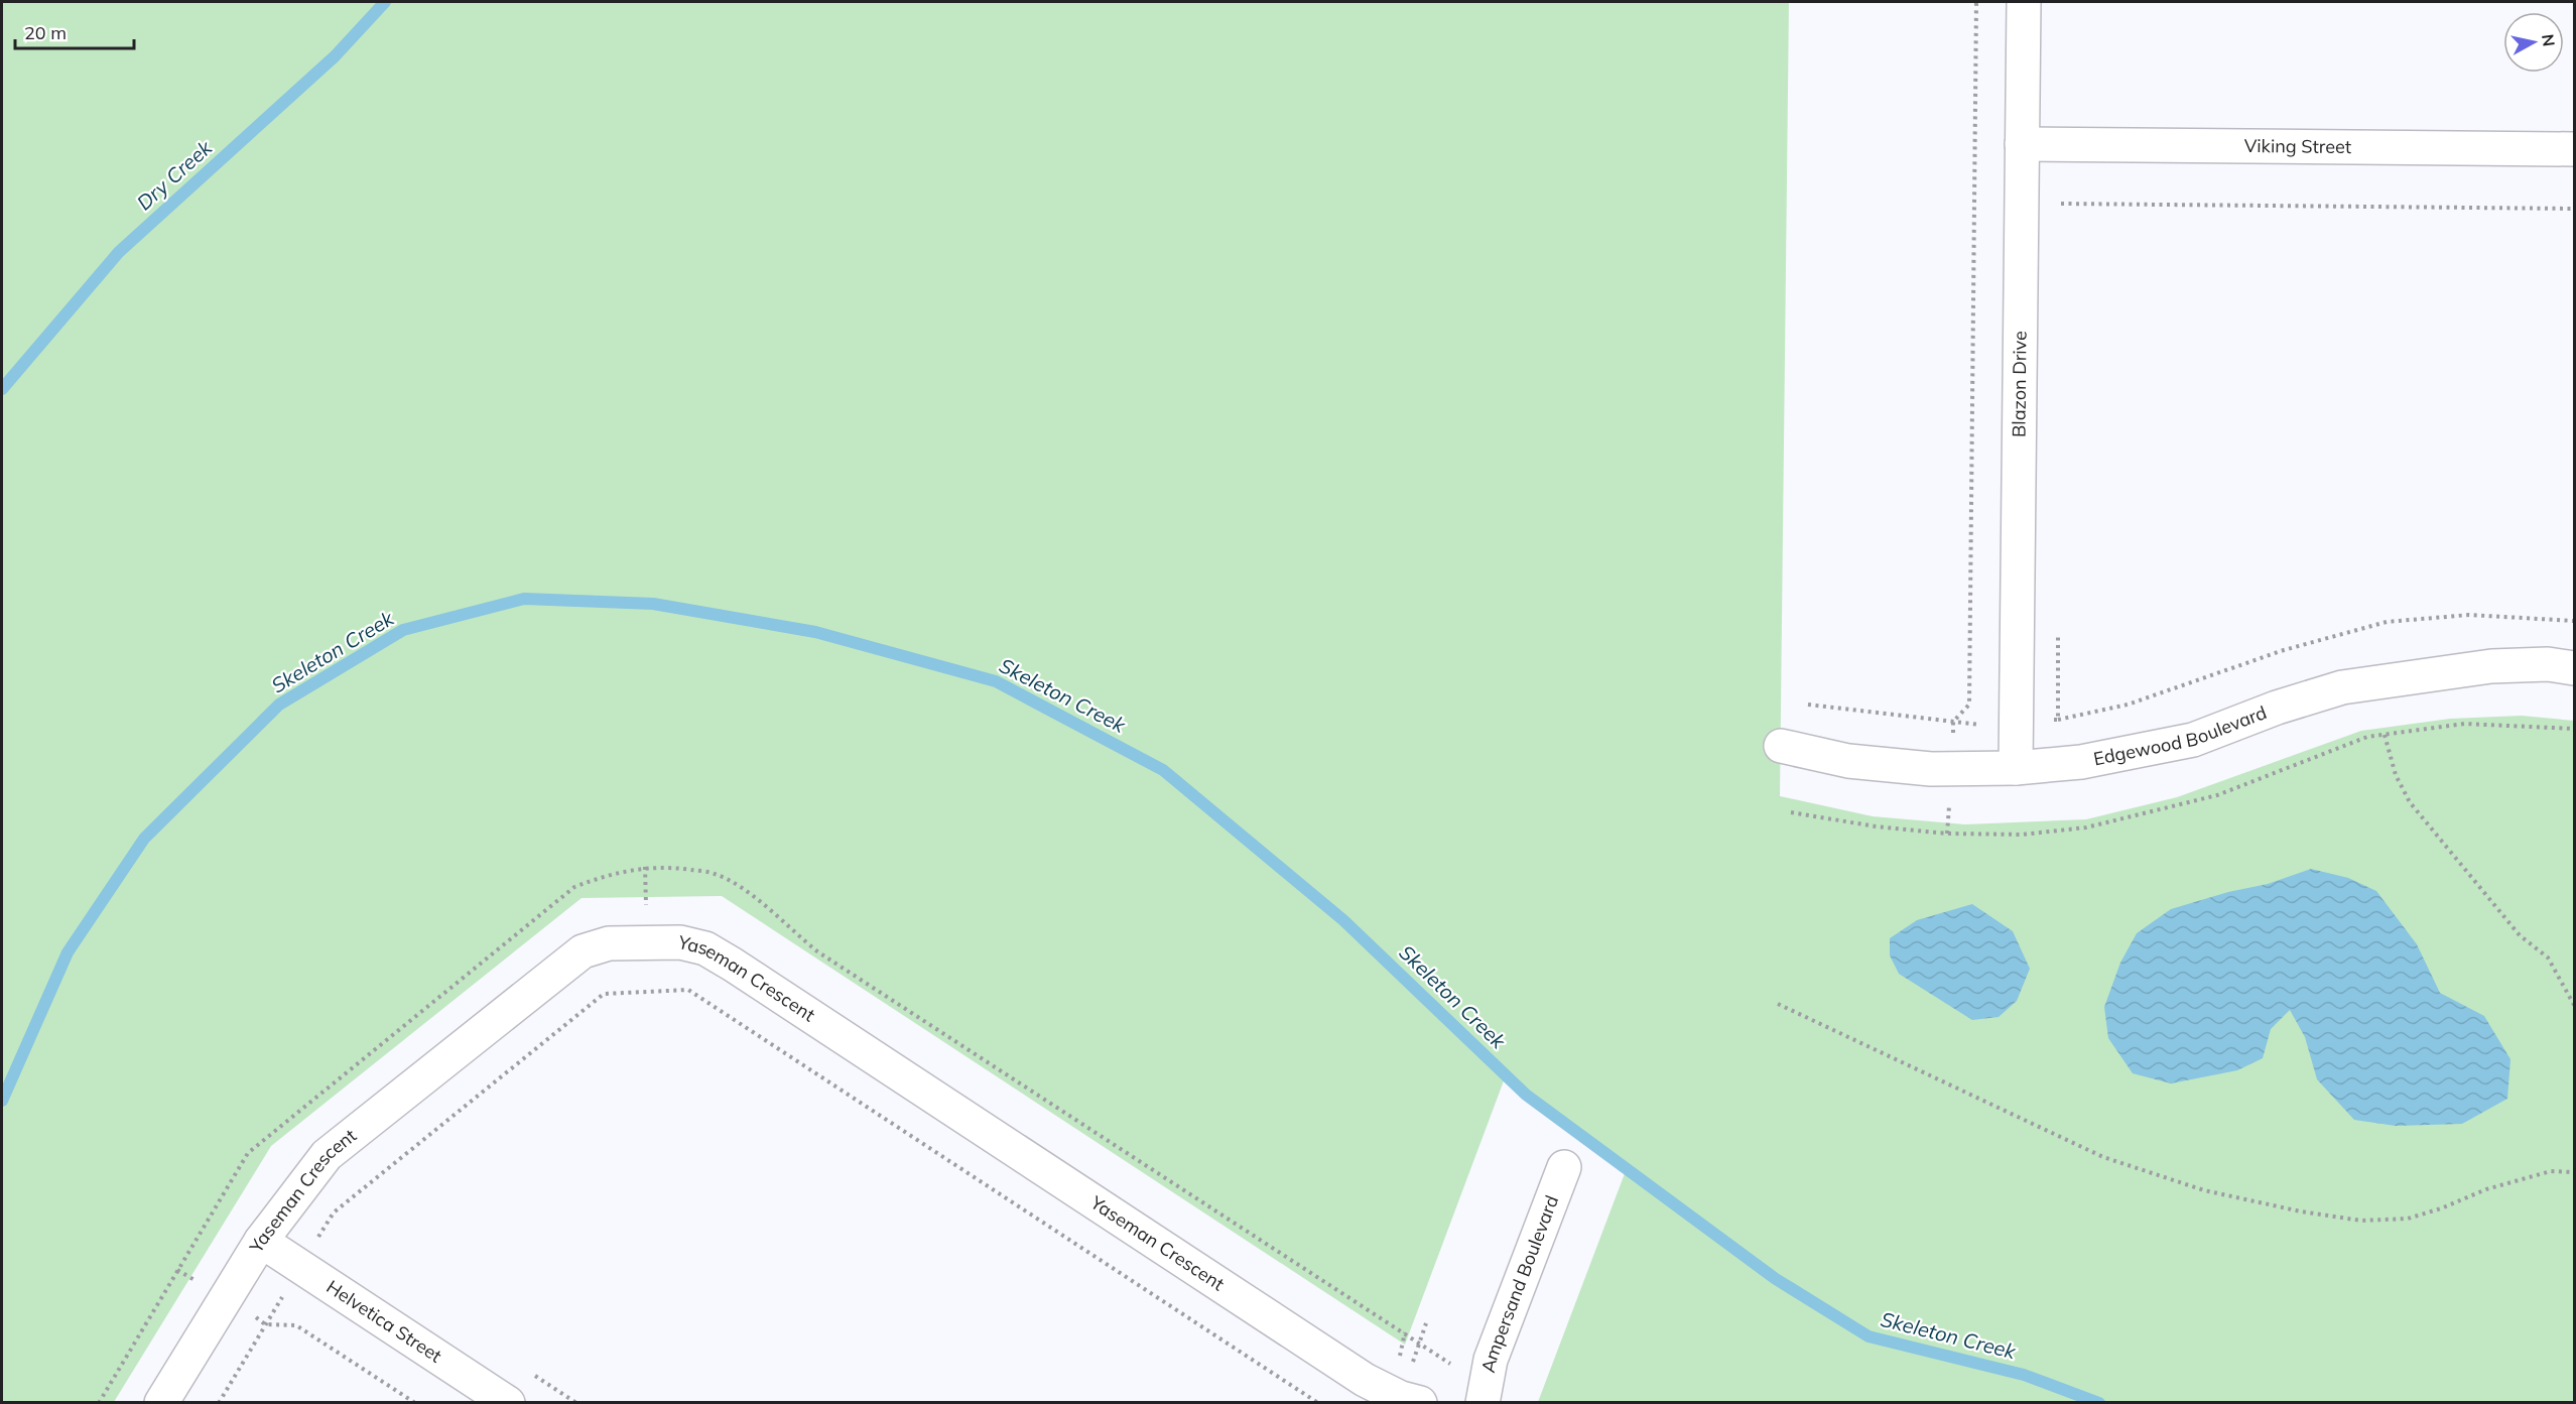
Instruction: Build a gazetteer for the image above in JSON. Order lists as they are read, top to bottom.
{
  "streets": {
    "street": [
      "Viking Street",
      "Blazon Drive",
      "Edgewood Boulevard",
      "Yaseman Crescent",
      "Ampersand Boulevard",
      "Helvetica Street"
    ]
  },
  "crossings": [
    ["Viking Street", "Blazon Drive"],
    ["Blazon Drive", "Edgewood Boulevard"],
    ["Yaseman Crescent", "Helvetica Street"]
  ],
  "water": ["Dry Creek", "Skeleton Creek"],
  "scale_bar": "20 m",
  "north": "right"
}
